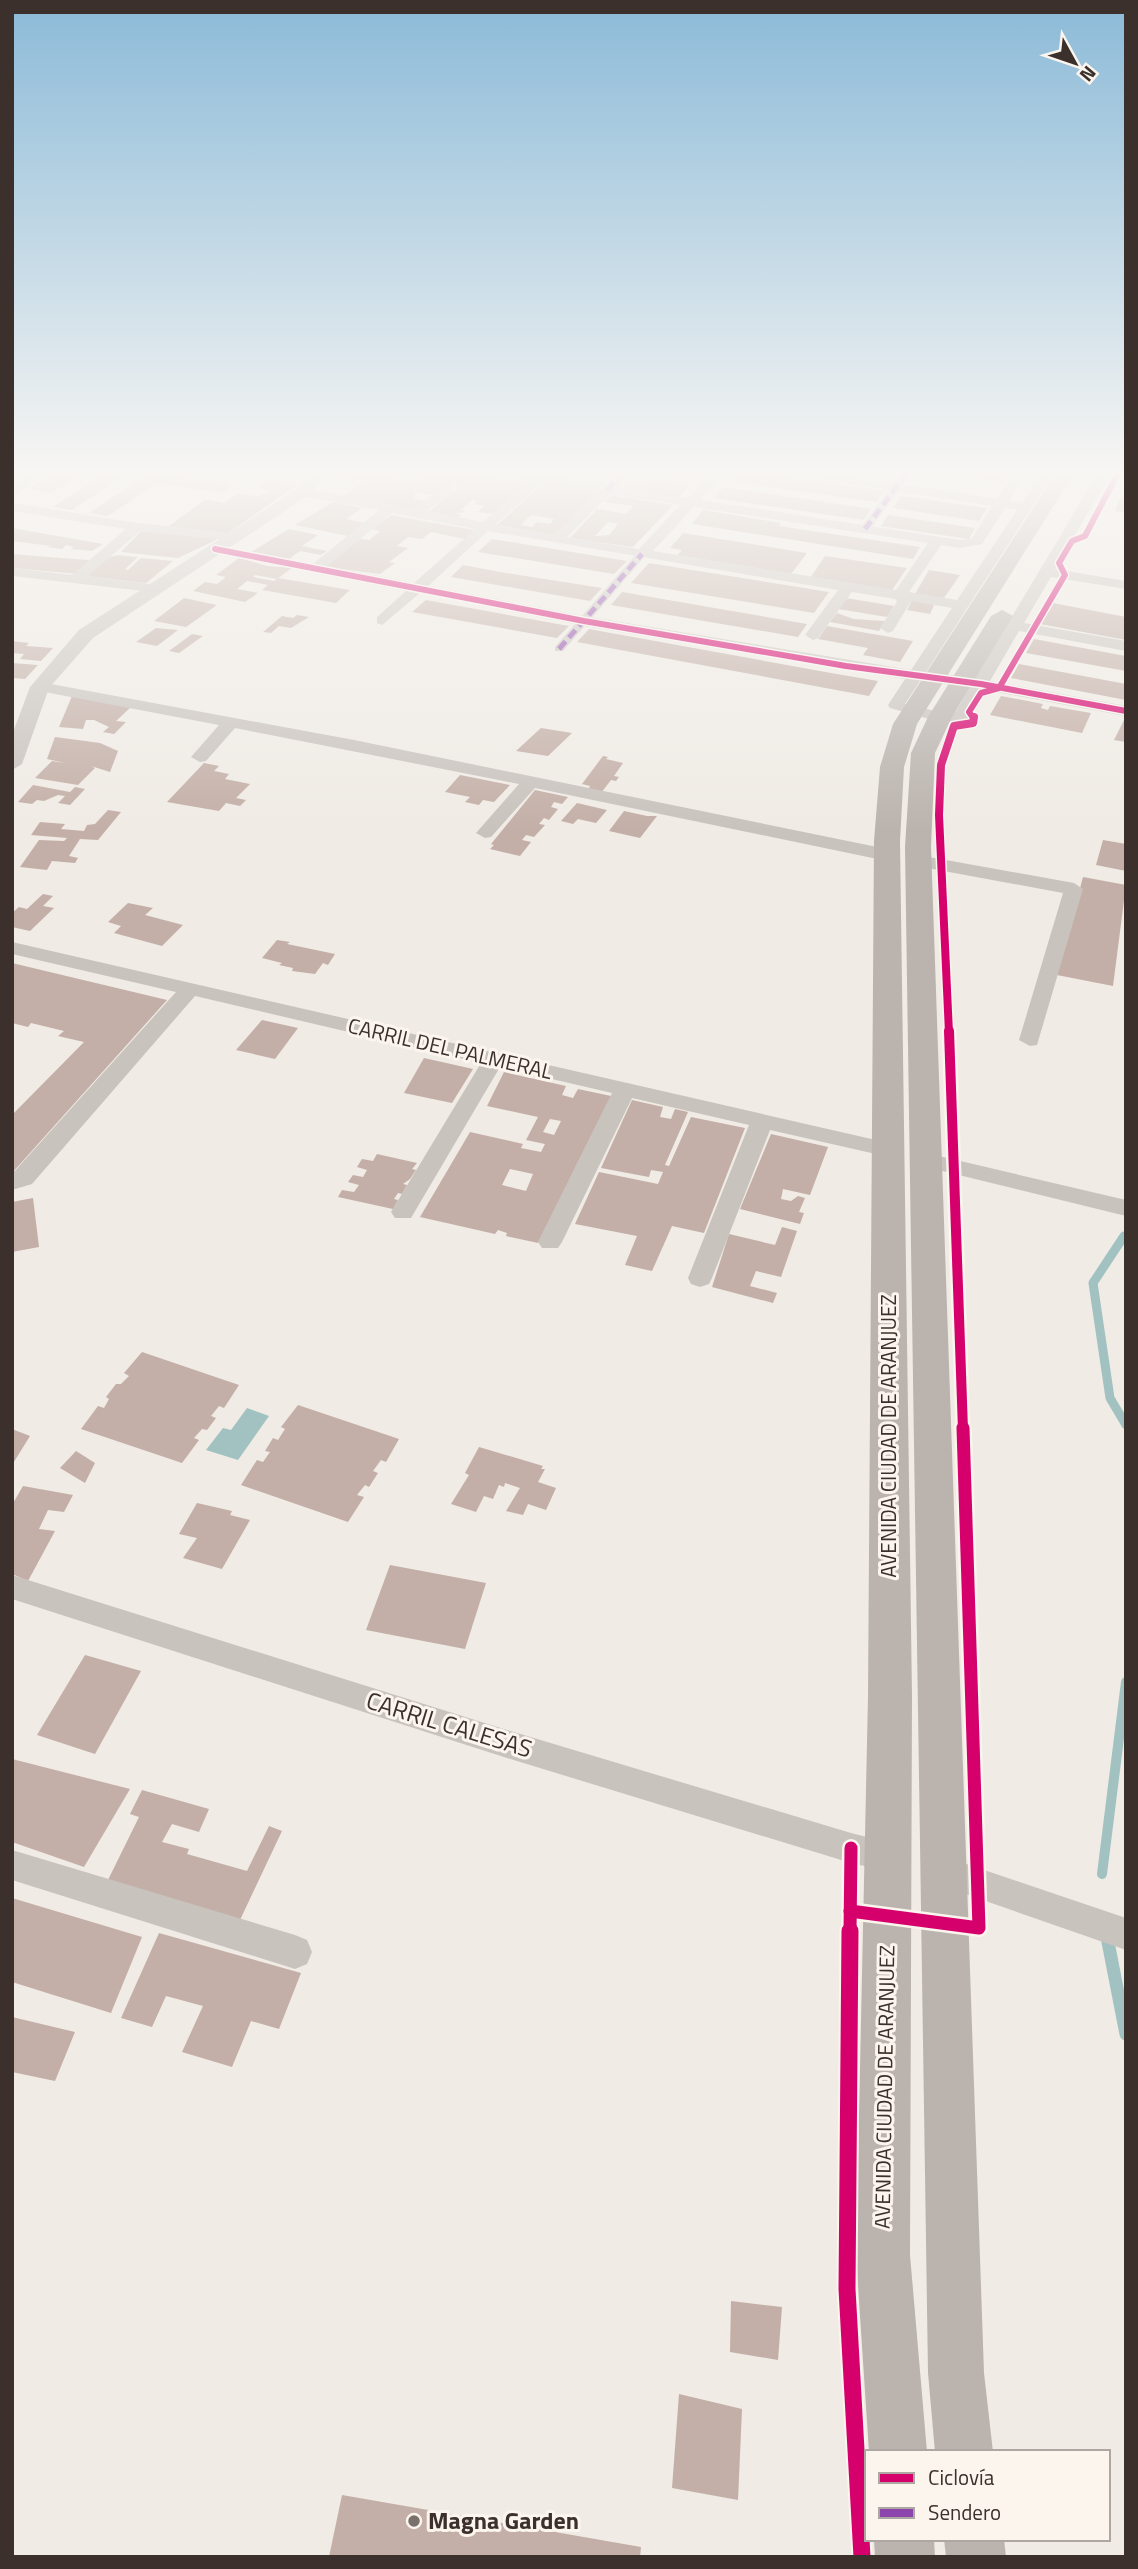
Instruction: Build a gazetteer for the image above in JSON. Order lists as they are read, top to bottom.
{
  "streets": {
    "main road": ["AVENIDA CIUDAD DE ARANJUEZ"],
    "street": ["CARRIL DEL PALMERAL", "CARRIL CALESAS"]
  },
  "crossings": [
    ["CARRIL DEL PALMERAL", "AVENIDA CIUDAD DE ARANJUEZ"],
    ["AVENIDA CIUDAD DE ARANJUEZ", "CARRIL CALESAS"]
  ],
  "places": ["Magna Garden"],
  "legend": ["Ciclovía", "Sendero"],
  "north": "bottom right"
}
